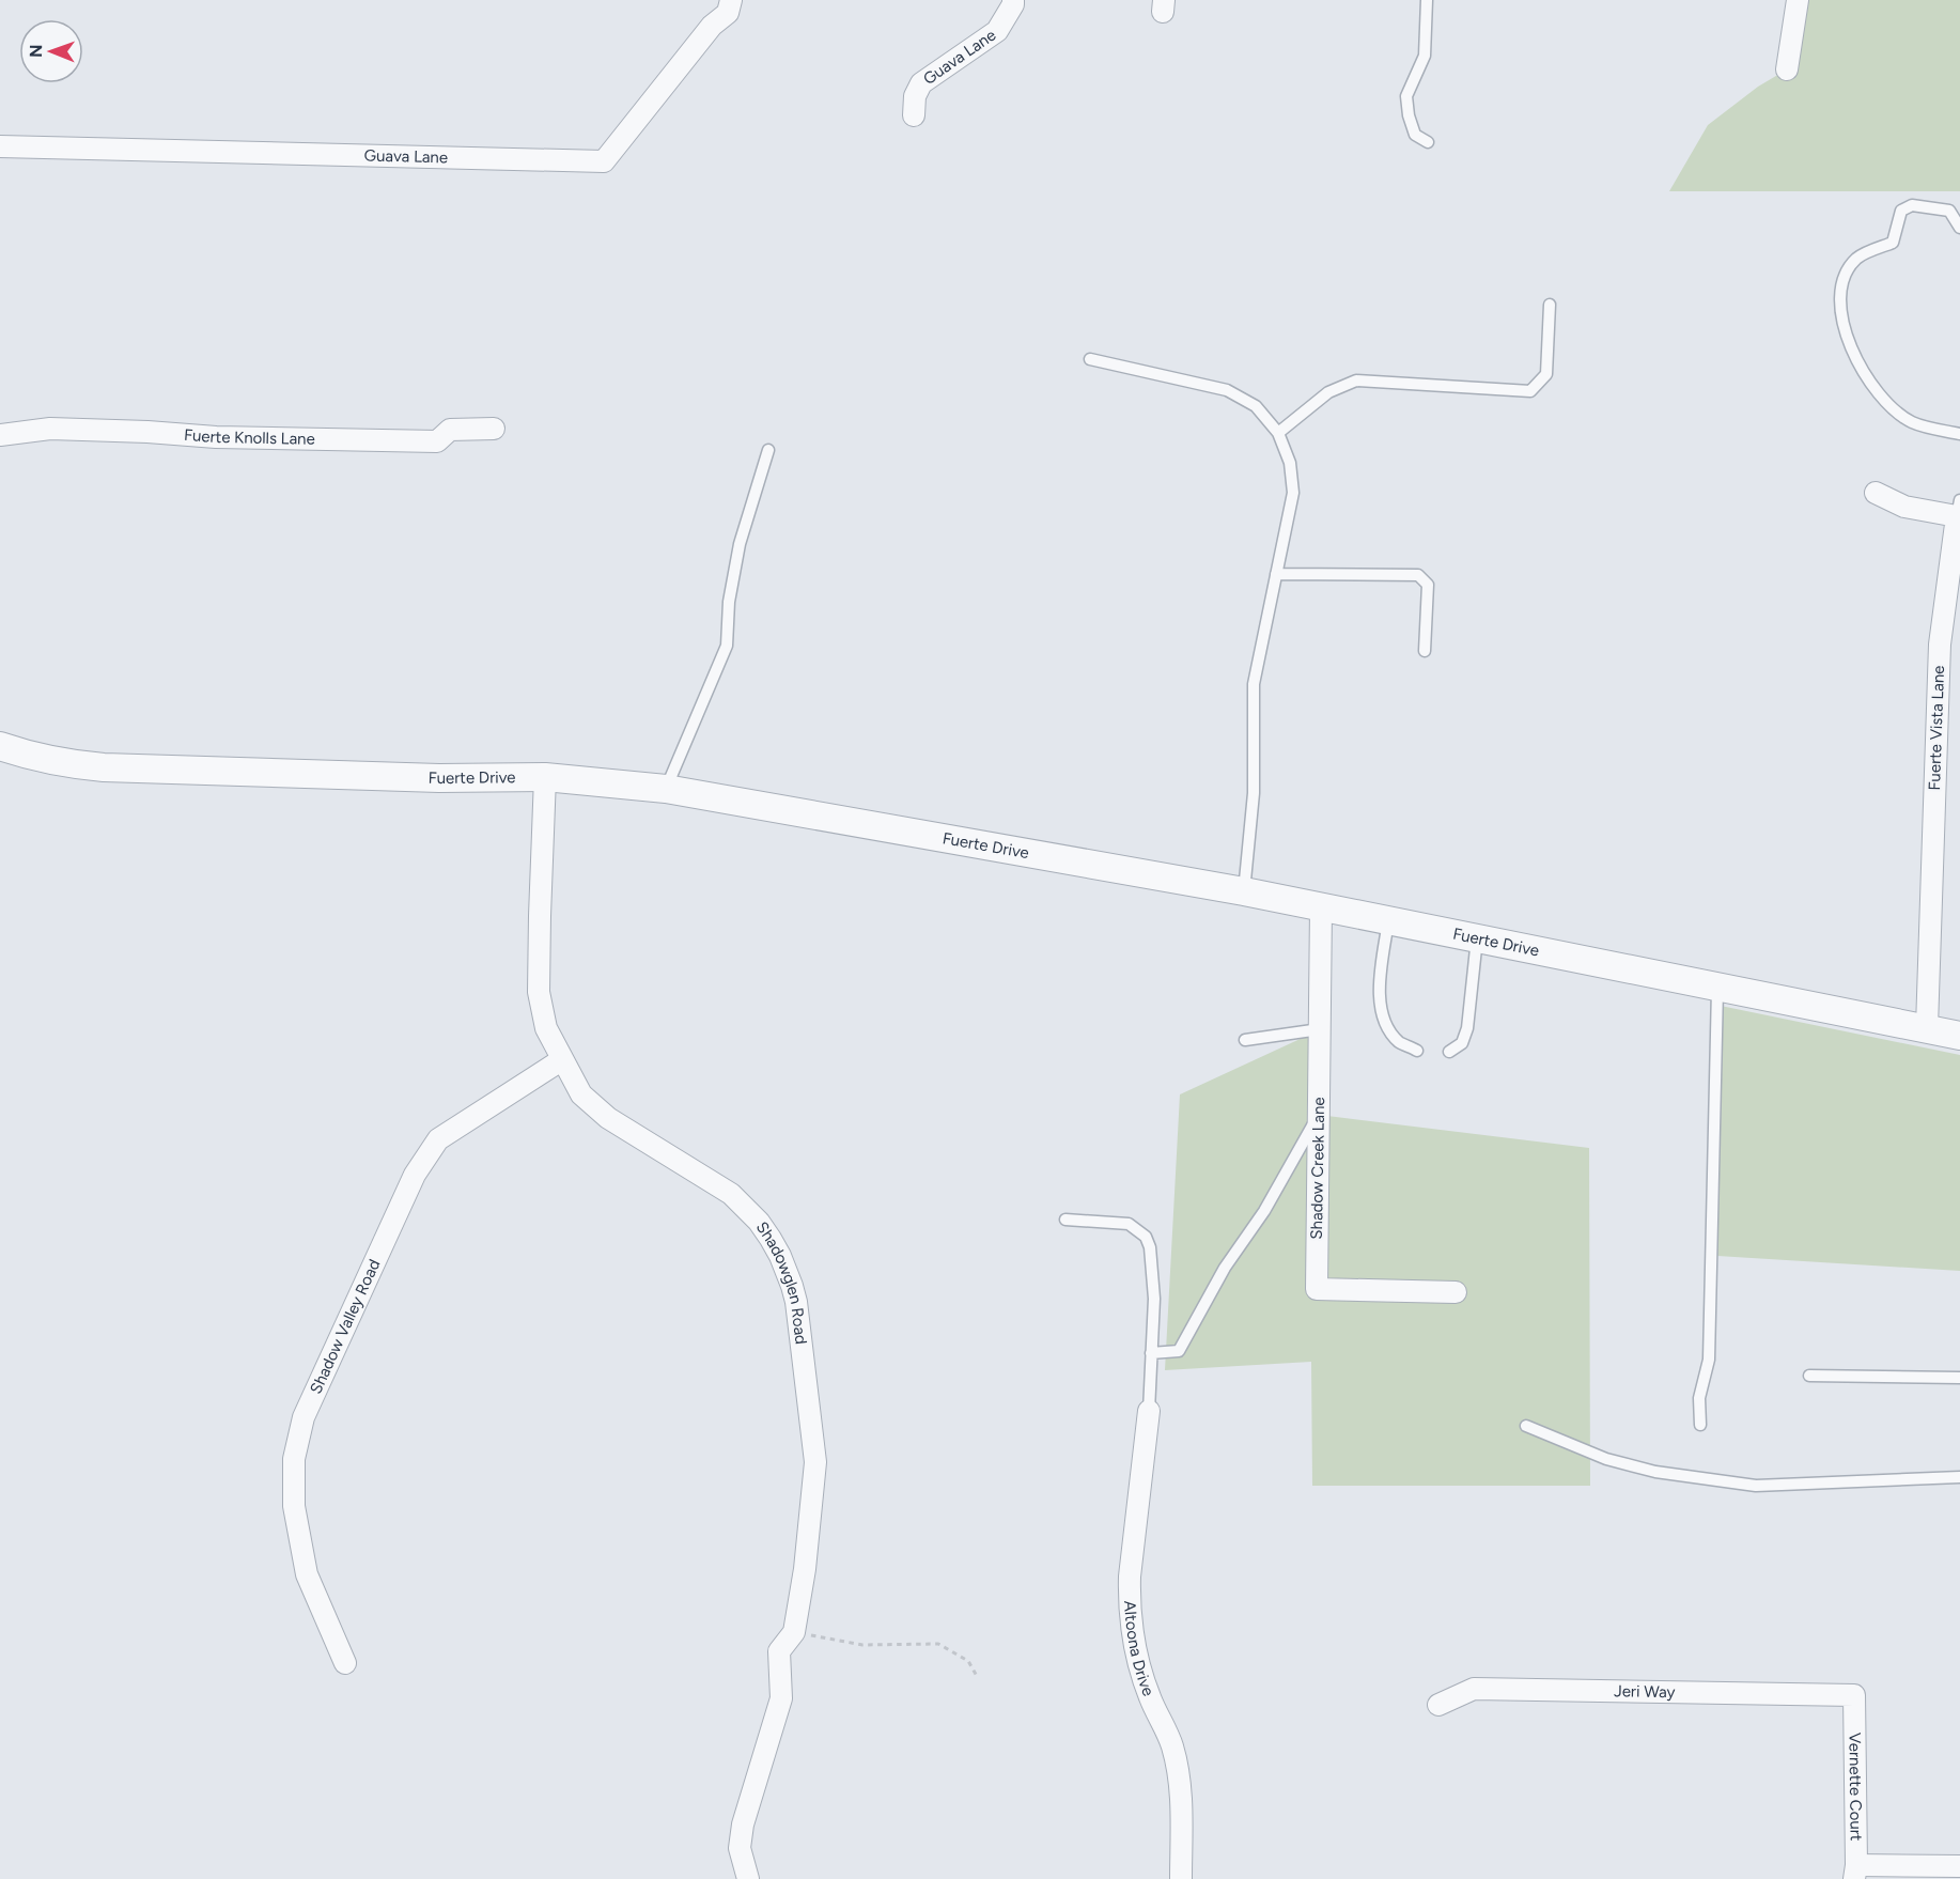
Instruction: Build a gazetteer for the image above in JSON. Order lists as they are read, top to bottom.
{
  "streets": {
    "street": [
      "Guava Lane",
      "Fuerte Knolls Lane",
      "Fuerte Vista Lane",
      "Fuerte Drive",
      "Shadow Creek Lane",
      "Shadowglen Road",
      "Shadow Valley Road",
      "Altoona Drive",
      "Jeri Way",
      "Vernette Court"
    ]
  },
  "crossings": [
    ["Fuerte Vista Lane", "Fuerte Drive"],
    ["Fuerte Drive", "Shadow Creek Lane"],
    ["Fuerte Drive", "Shadowglen Road"],
    ["Shadowglen Road", "Shadow Valley Road"],
    ["Jeri Way", "Vernette Court"]
  ],
  "north": "left"
}
